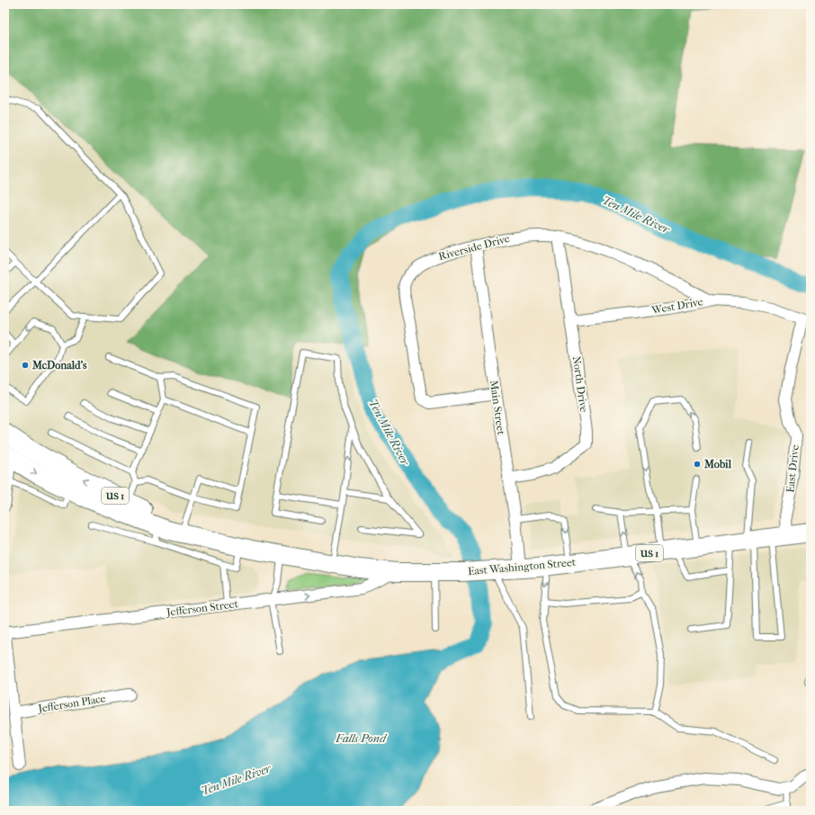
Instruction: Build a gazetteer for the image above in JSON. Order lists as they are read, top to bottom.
{
  "streets": {
    "main road": ["US 1", "East Washington Street"],
    "street": [
      "Riverside Drive",
      "West Drive",
      "North Drive",
      "Main Street",
      "East Drive",
      "Jefferson Street",
      "Jefferson Place"
    ]
  },
  "crossings": [
    ["Riverside Drive", "West Drive"],
    ["Riverside Drive", "North Drive"],
    ["Riverside Drive", "Main Street"],
    ["West Drive", "North Drive"],
    ["West Drive", "East Drive"],
    ["North Drive", "Main Street"],
    ["Main Street", "East Washington Street"],
    ["East Drive", "East Washington Street"],
    ["East Washington Street", "Jefferson Street"]
  ],
  "water": ["Ten Mile River", "Falls Pond"],
  "places": ["McDonald's", "Mobil"]
}
